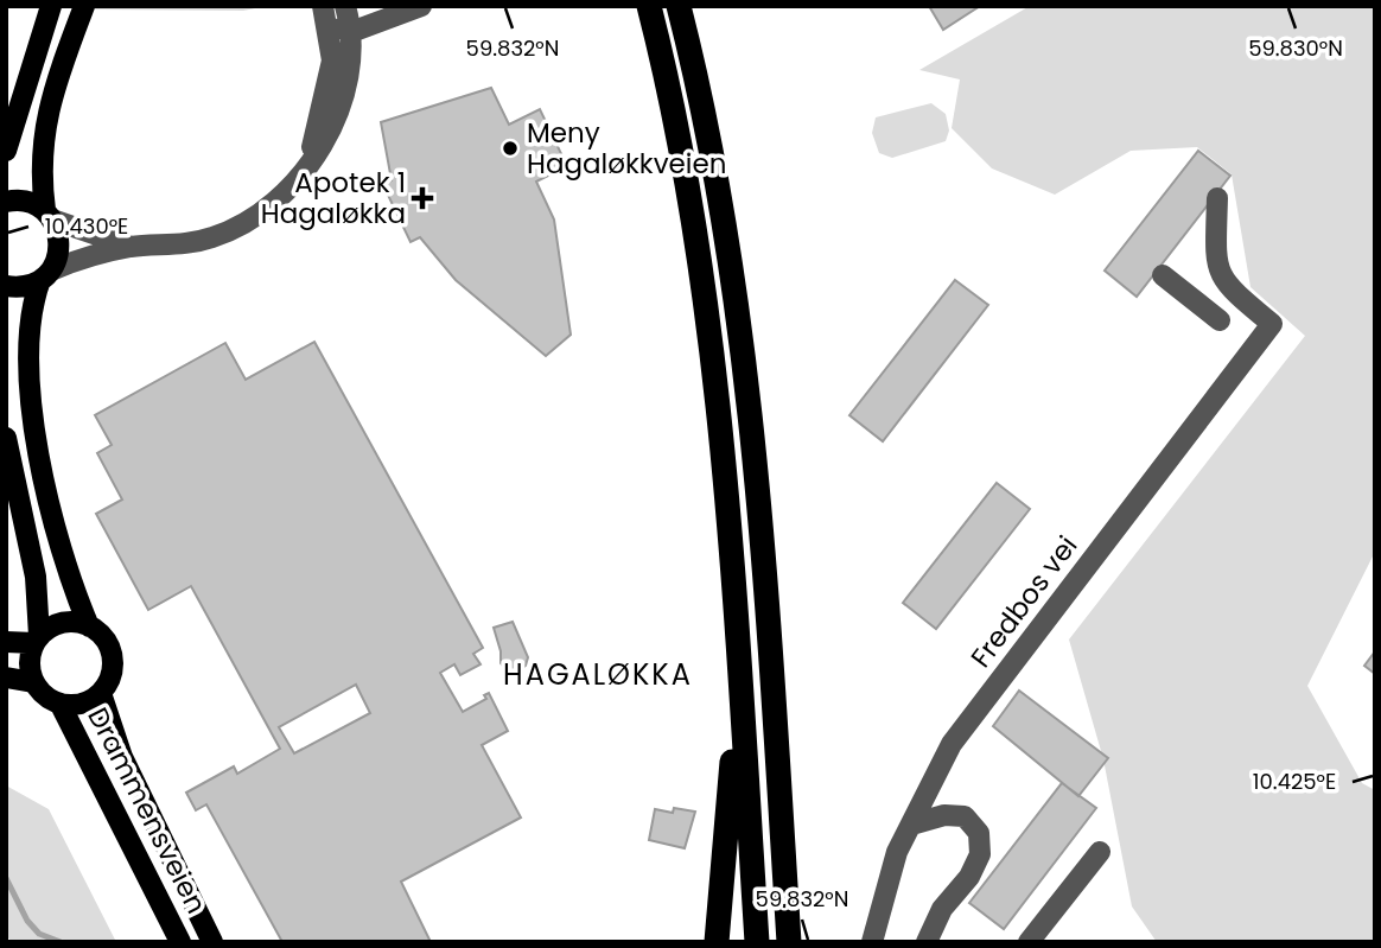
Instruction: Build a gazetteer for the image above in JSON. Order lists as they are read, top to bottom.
{
  "streets": {
    "main road": ["Drammensveien"],
    "street": ["Fredbos vei"]
  },
  "districts": ["HAGALØKKA"],
  "places": {
    "other": ["Meny Hagaløkkveien"],
    "health": ["Apotek 1 Hagaløkka"]
  },
  "coordinates": [
    "59.830°N",
    "59.832°N",
    "10.430°E",
    "10.425°E"
  ]
}
